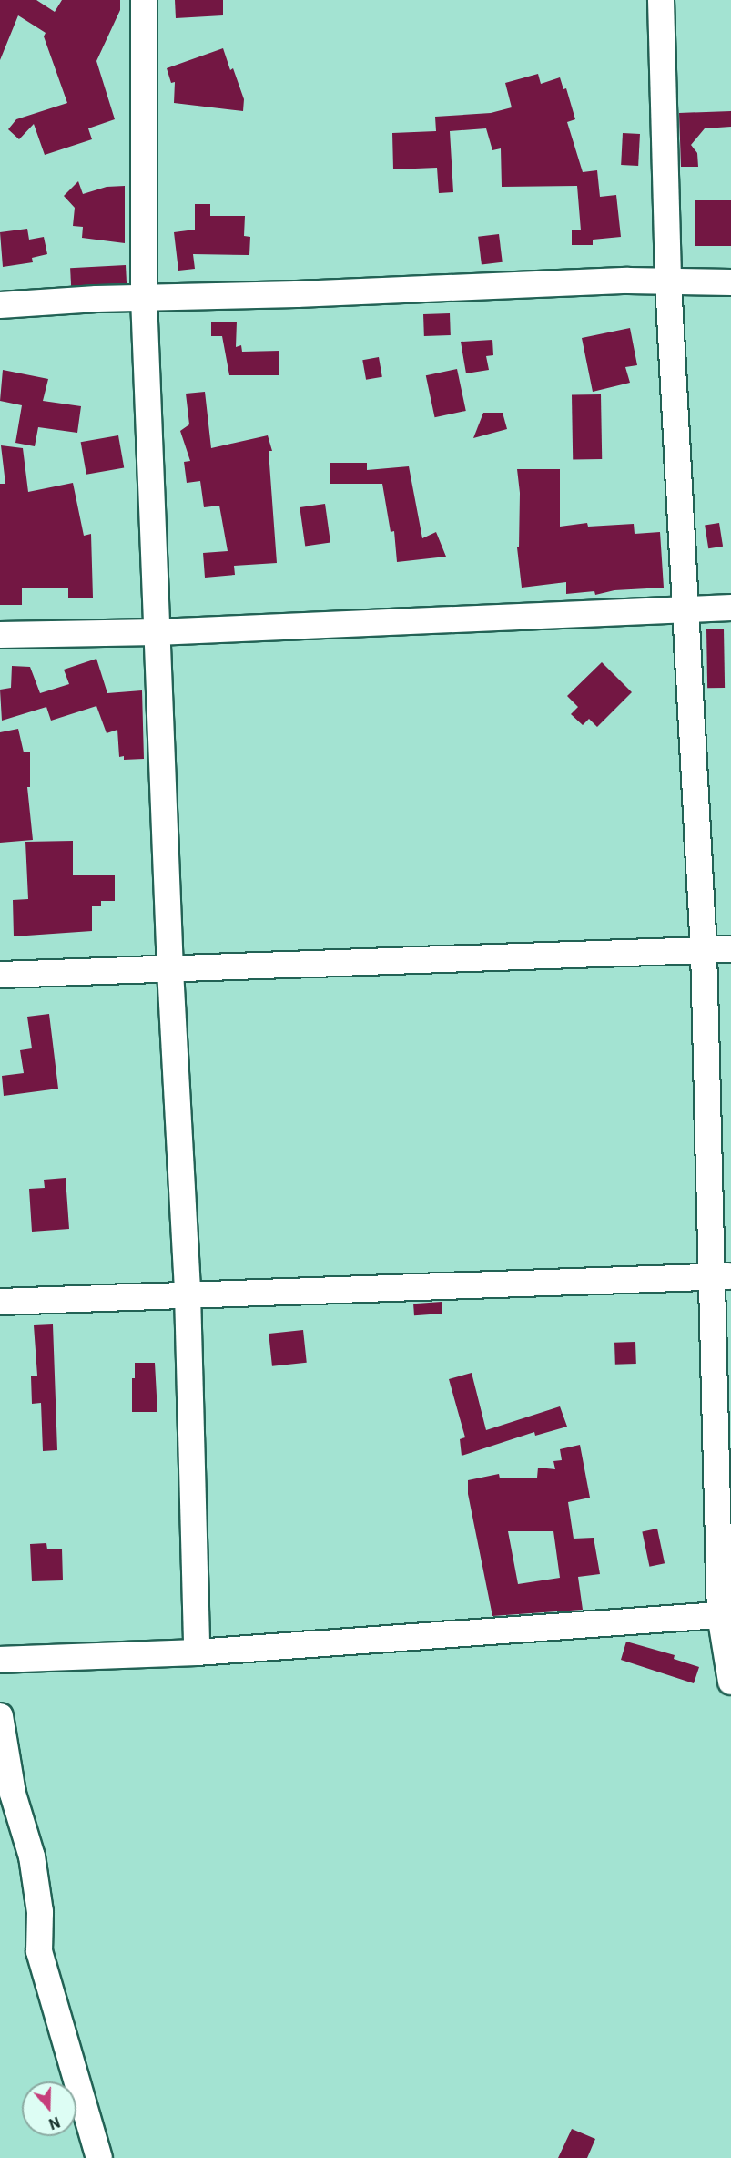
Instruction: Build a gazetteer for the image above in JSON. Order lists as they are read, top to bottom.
{
  "north": "bottom"
}
